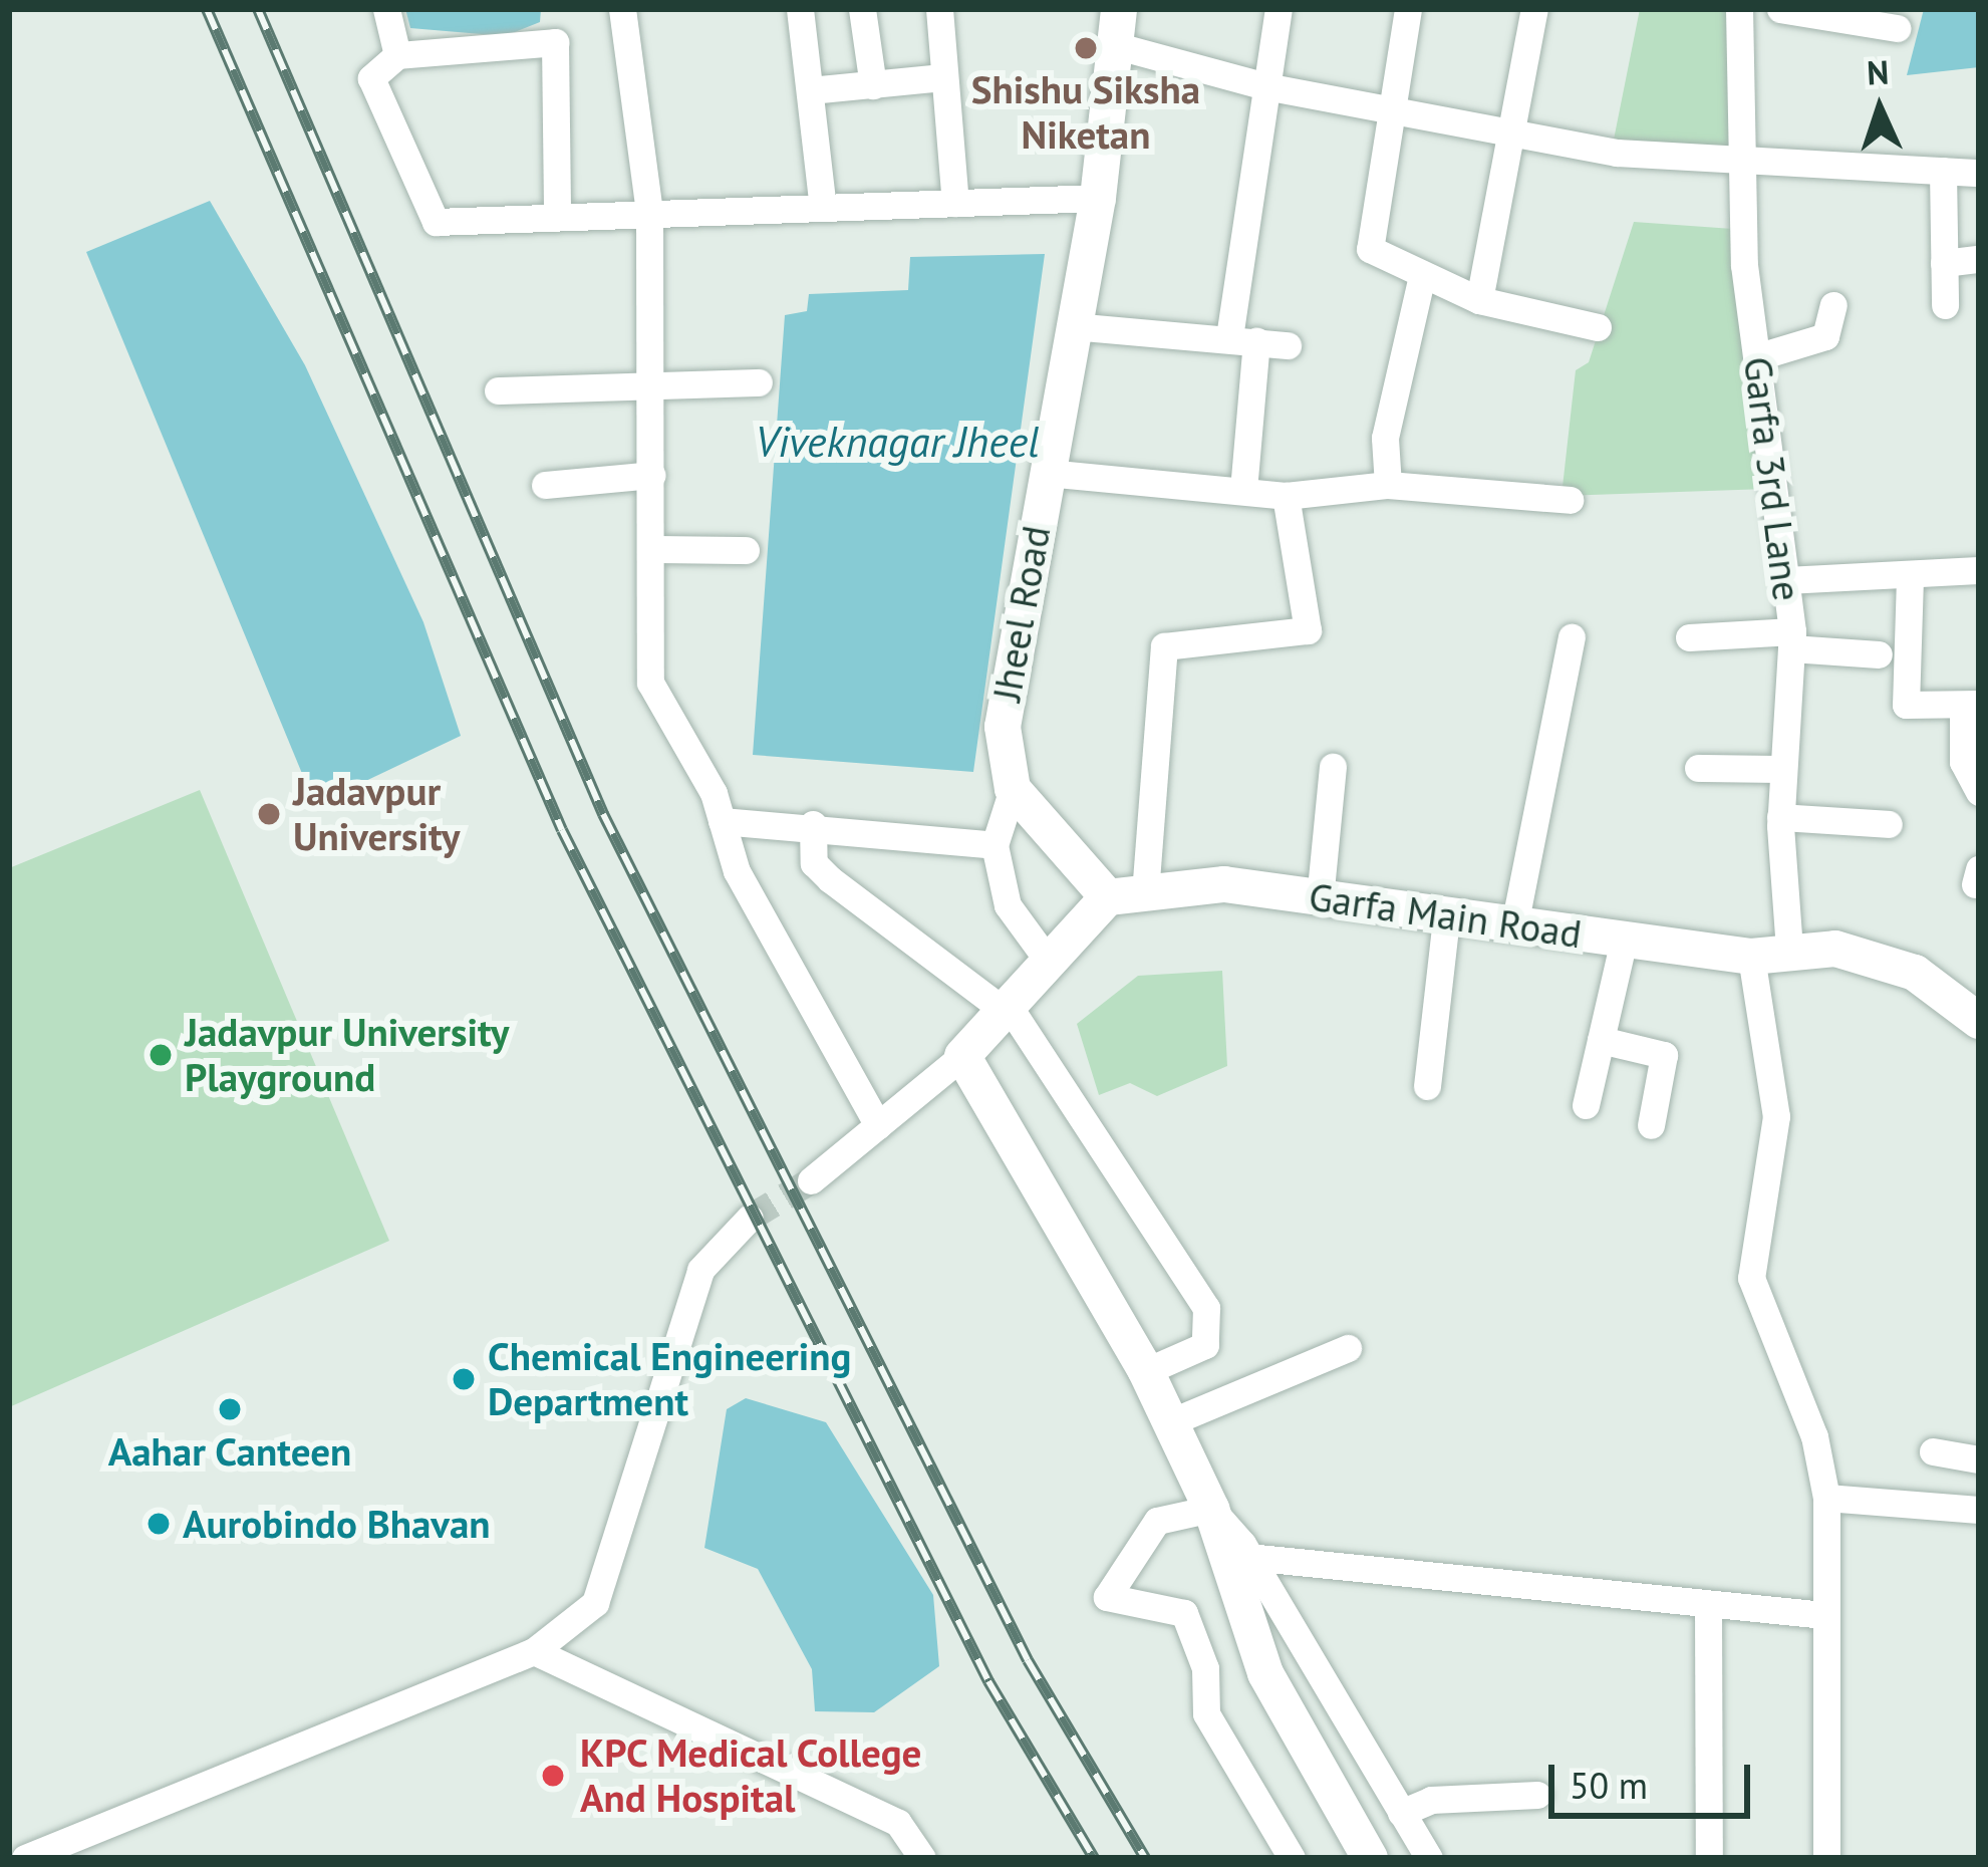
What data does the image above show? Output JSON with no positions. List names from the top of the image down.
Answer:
{
  "streets": {
    "main road": ["Jheel Road", "Garfa Main Road"],
    "street": ["Garfa 3rd Lane"]
  },
  "crossings": [
    ["Garfa 3rd Lane", "Garfa Main Road"]
  ],
  "water": ["Viveknagar Jheel"],
  "places": [
    "Shishu Siksha Niketan",
    "Jadavpur University",
    "Jadavpur University Playground",
    "Chemical Engineering Department",
    "Aahar Canteen",
    "Aurobindo Bhavan",
    "KPC Medical College And Hospital"
  ],
  "scale_bar": "50 m",
  "north": "top"
}
